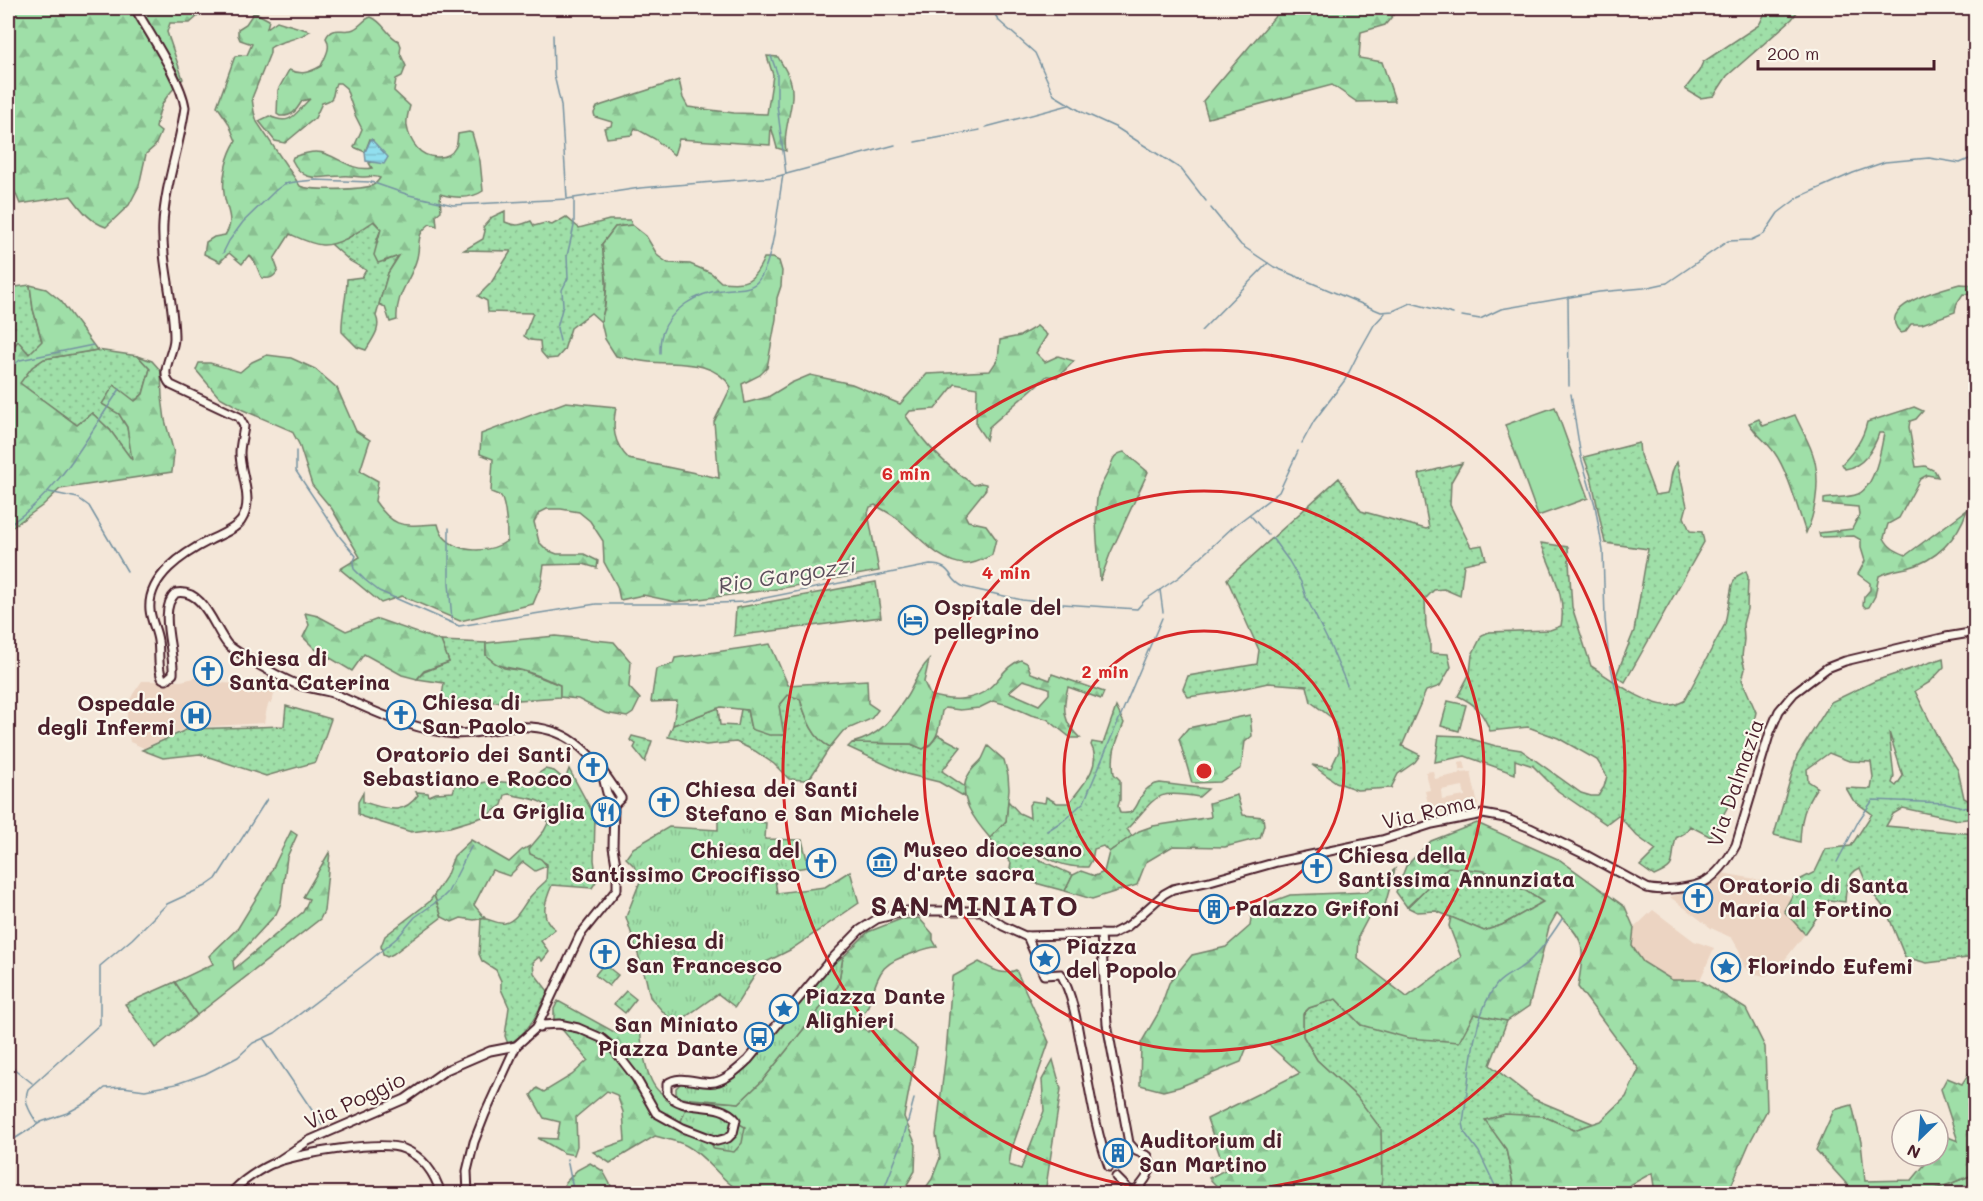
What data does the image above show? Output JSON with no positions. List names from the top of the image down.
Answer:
{
  "streets": {
    "main road": ["Via Dalmazia", "Via Roma", "Via Poggio"]
  },
  "crossings": [
    ["Via Dalmazia", "Via Roma"]
  ],
  "districts": ["SAN MINIATO"],
  "water": ["Rio Gargozzi"],
  "places": {
    "hotel": ["Ospitale del pellegrino"],
    "church": [
      "Chiesa di Santa Caterina",
      "Chiesa di San Paolo",
      "Oratorio dei Santi Sebastiano e Rocco",
      "Chiesa dei Santi Stefano e San Michele",
      "Chiesa del Santissimo Crocifisso",
      "Chiesa della Santissima Annunziata",
      "Oratorio di Santa Maria al Fortino",
      "Chiesa di San Francesco"
    ],
    "hospital": ["Ospedale degli Infermi"],
    "restaurant": ["La Griglia"],
    "museum": ["Museo diocesano d'arte sacra"],
    "building": ["Palazzo Grifoni", "Auditorium di San Martino"],
    "place": ["Piazza del Popolo", "Florindo Eufemi", "Piazza Dante Alighieri"],
    "bus stop": ["San Miniato Piazza Dante"]
  },
  "scale_bar": "200 m",
  "north": "bottom left",
  "rings": ["6 min", "4 min", "2 min"]
}
